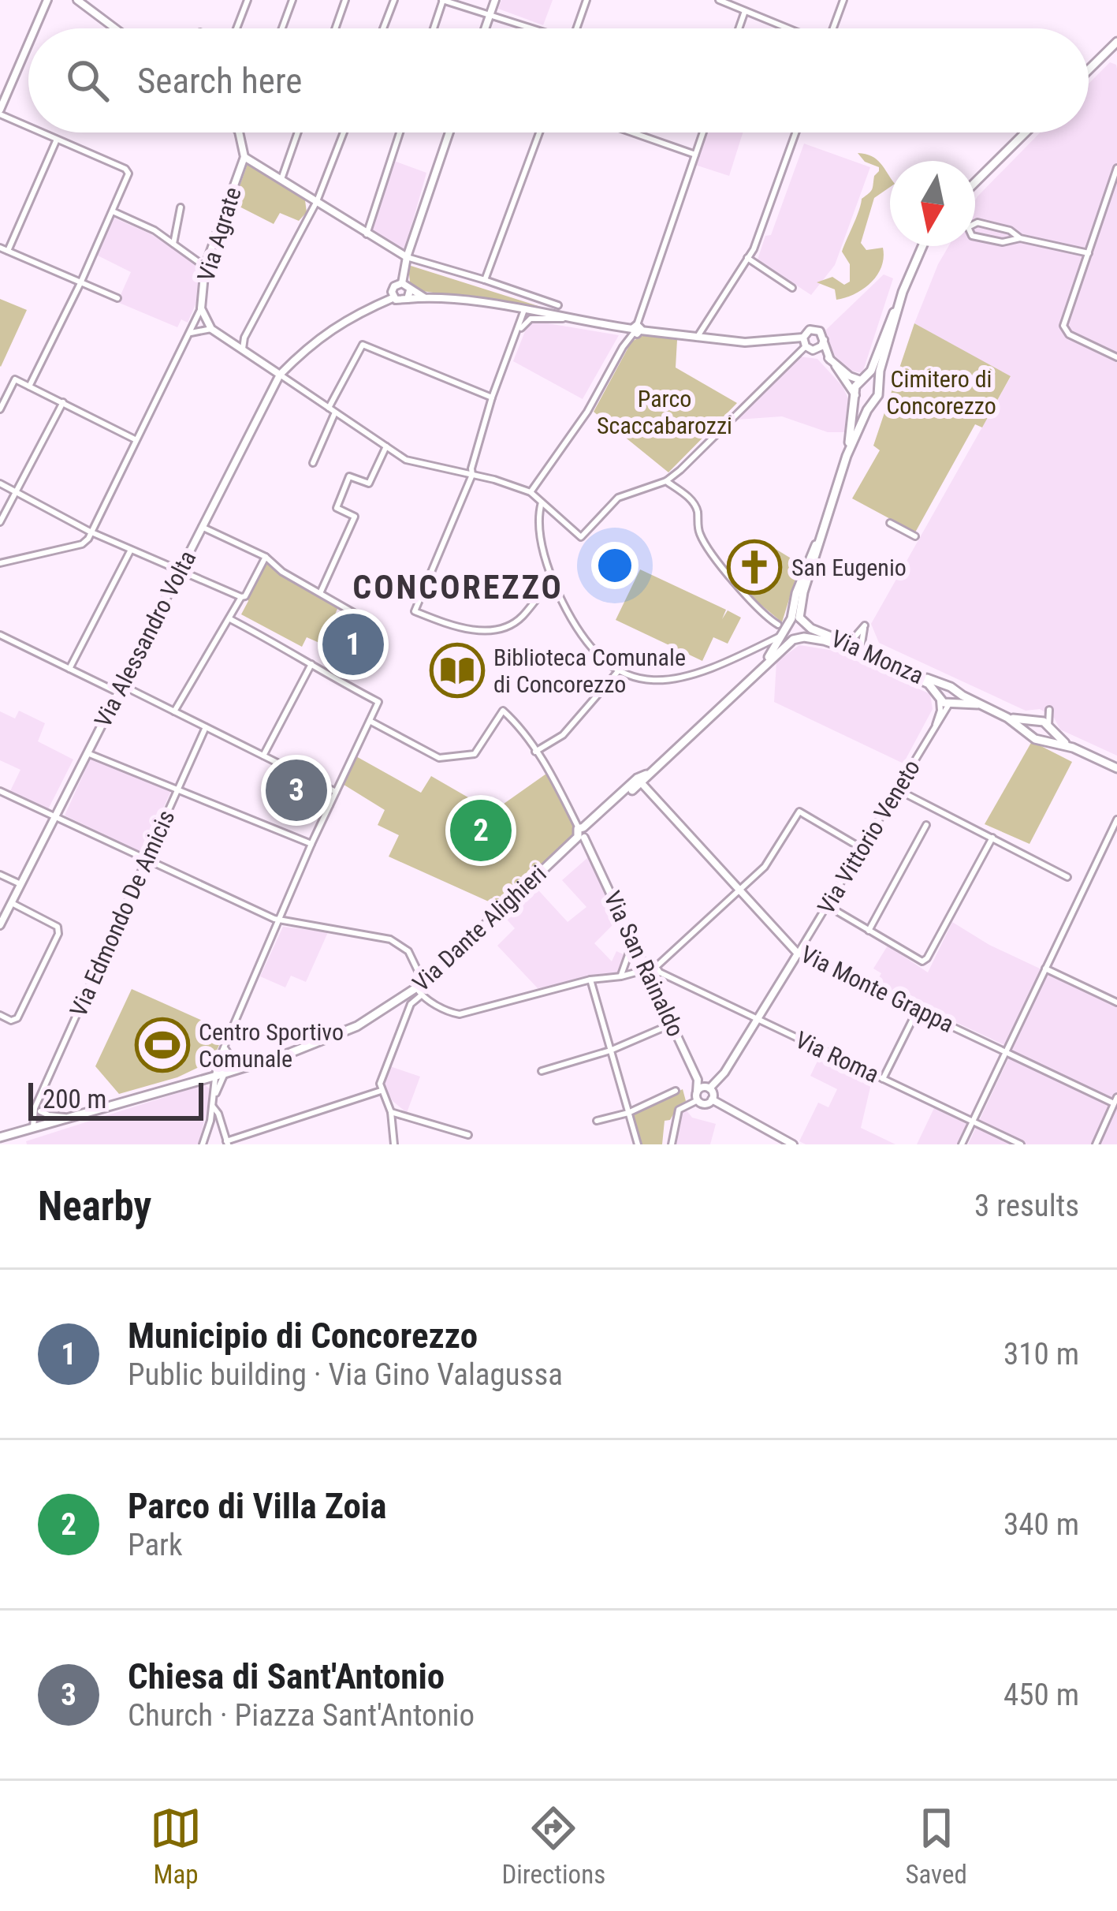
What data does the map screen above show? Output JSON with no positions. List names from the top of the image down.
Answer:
{
  "streets": {
    "main road": ["Via Monza", "Via Dante Alighieri"],
    "street": [
      "Via Agrate",
      "Via Alessandro Volta",
      "Via Vittorio Veneto",
      "Via Edmondo De Amicis",
      "Via San Rainaldo",
      "Via Monte Grappa",
      "Via Roma"
    ]
  },
  "crossings": [
    ["Via Agrate", "Via Alessandro Volta"],
    ["Via Monza", "Via Vittorio Veneto"],
    ["Via Vittorio Veneto", "Via Monte Grappa"],
    ["Via Vittorio Veneto", "Via Roma"],
    ["Via Edmondo De Amicis", "Via Dante Alighieri"],
    ["Via Dante Alighieri", "Via San Rainaldo"],
    ["Via Dante Alighieri", "Via Monte Grappa"]
  ],
  "districts": ["CONCOREZZO"],
  "parks": ["Cimitero di Concorezzo", "Parco Scaccabarozzi"],
  "places": {
    "church": ["San Eugenio"],
    "library": ["Biblioteca Comunale di Concorezzo"],
    "sports": ["Centro Sportivo Comunale"]
  },
  "scale_bar": "200 m",
  "north": "bottom",
  "page": {
    "search": "Search here",
    "pins": ["1", "3", "2"],
    "scale": "200 m",
    "heading": ["Nearby", "3 results"],
    "list": [
      {
        "mark": "1",
        "name": "Municipio di Concorezzo",
        "note": "Public building · Via Gino Valagussa",
        "value": "310 m"
      },
      {
        "mark": "2",
        "name": "Parco di Villa Zoia",
        "note": "Park",
        "value": "340 m"
      },
      {
        "mark": "3",
        "name": "Chiesa di Sant'Antonio",
        "note": "Church · Piazza Sant'Antonio",
        "value": "450 m"
      }
    ],
    "nav": ["Map", "Directions", "Saved"]
  }
}
